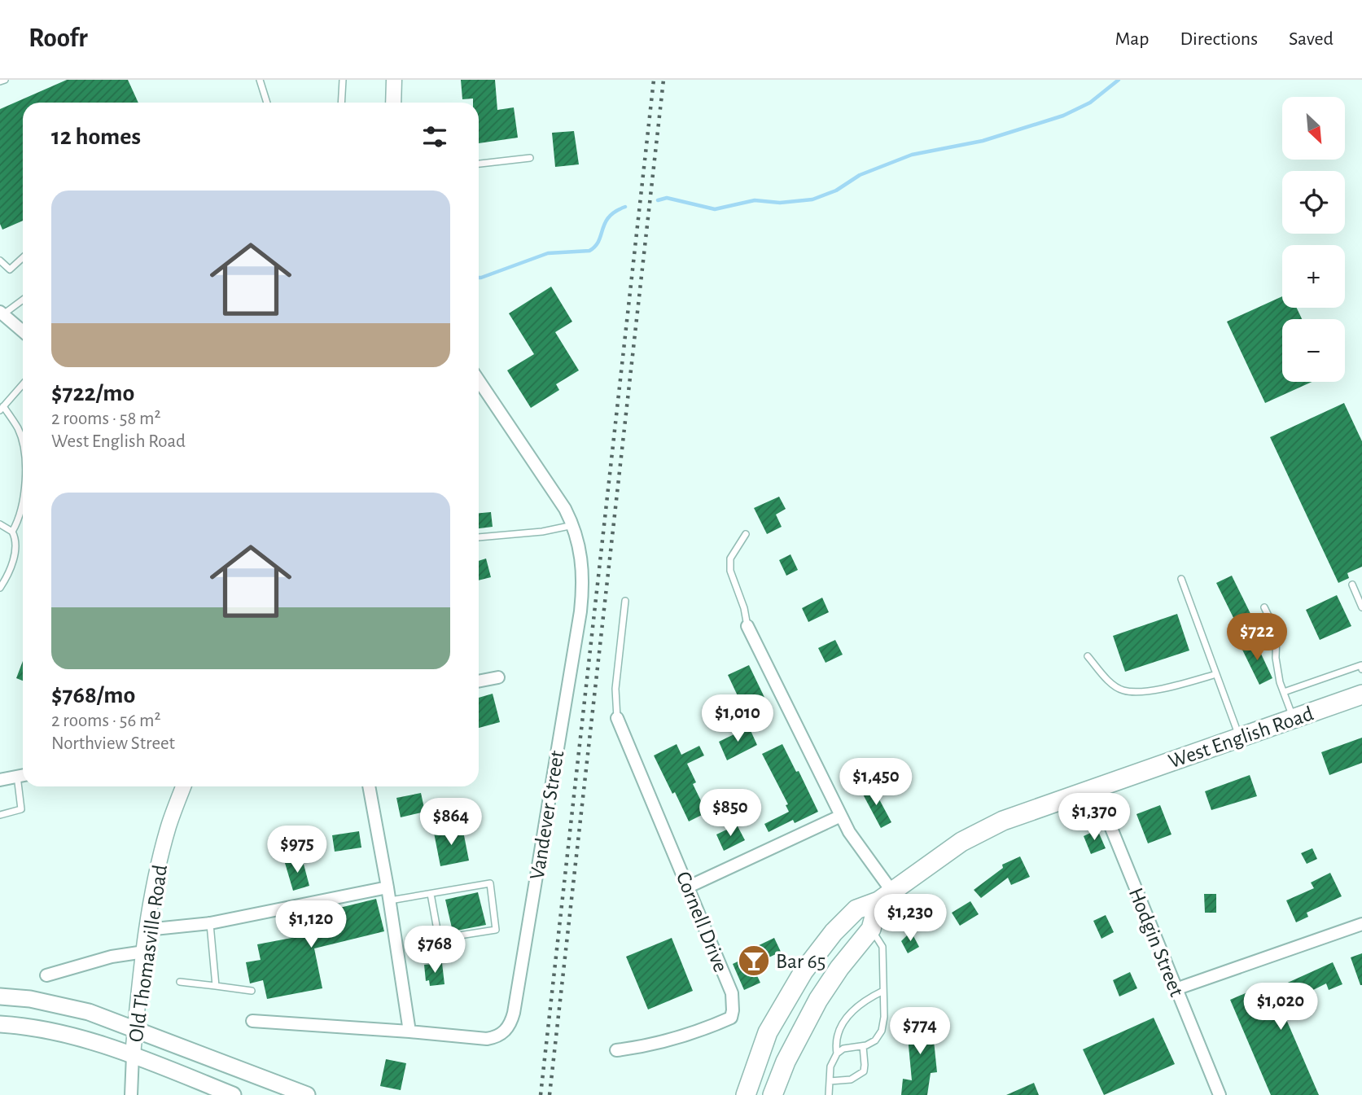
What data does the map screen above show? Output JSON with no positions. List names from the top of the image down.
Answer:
{
  "streets": {
    "main road": ["West English Road"],
    "street": [
      "Vandever Street",
      "Cornell Drive",
      "Hodgin Street",
      "Old Thomasville Road"
    ]
  },
  "crossings": [
    ["West English Road", "Hodgin Street"]
  ],
  "places": {
    "bar": ["Bar 65"]
  },
  "north": "bottom right",
  "page": {
    "header": "Roofr",
    "nav": ["Map", "Directions", "Saved"],
    "map_buttons": ["+", "−"],
    "heading": "12 homes",
    "list": [
      {
        "name": "$722/mo",
        "note": "2 rooms · 58 m² · West English Road"
      },
      {
        "name": "$768/mo",
        "note": "2 rooms · 56 m² · Northview Street"
      }
    ],
    "price": [
      "$722",
      "$1,010",
      "$1,450",
      "$850",
      "$1,370",
      "$864",
      "$975",
      "$1,230",
      "$1,120",
      "$768",
      "$1,020",
      "$774"
    ]
  }
}
